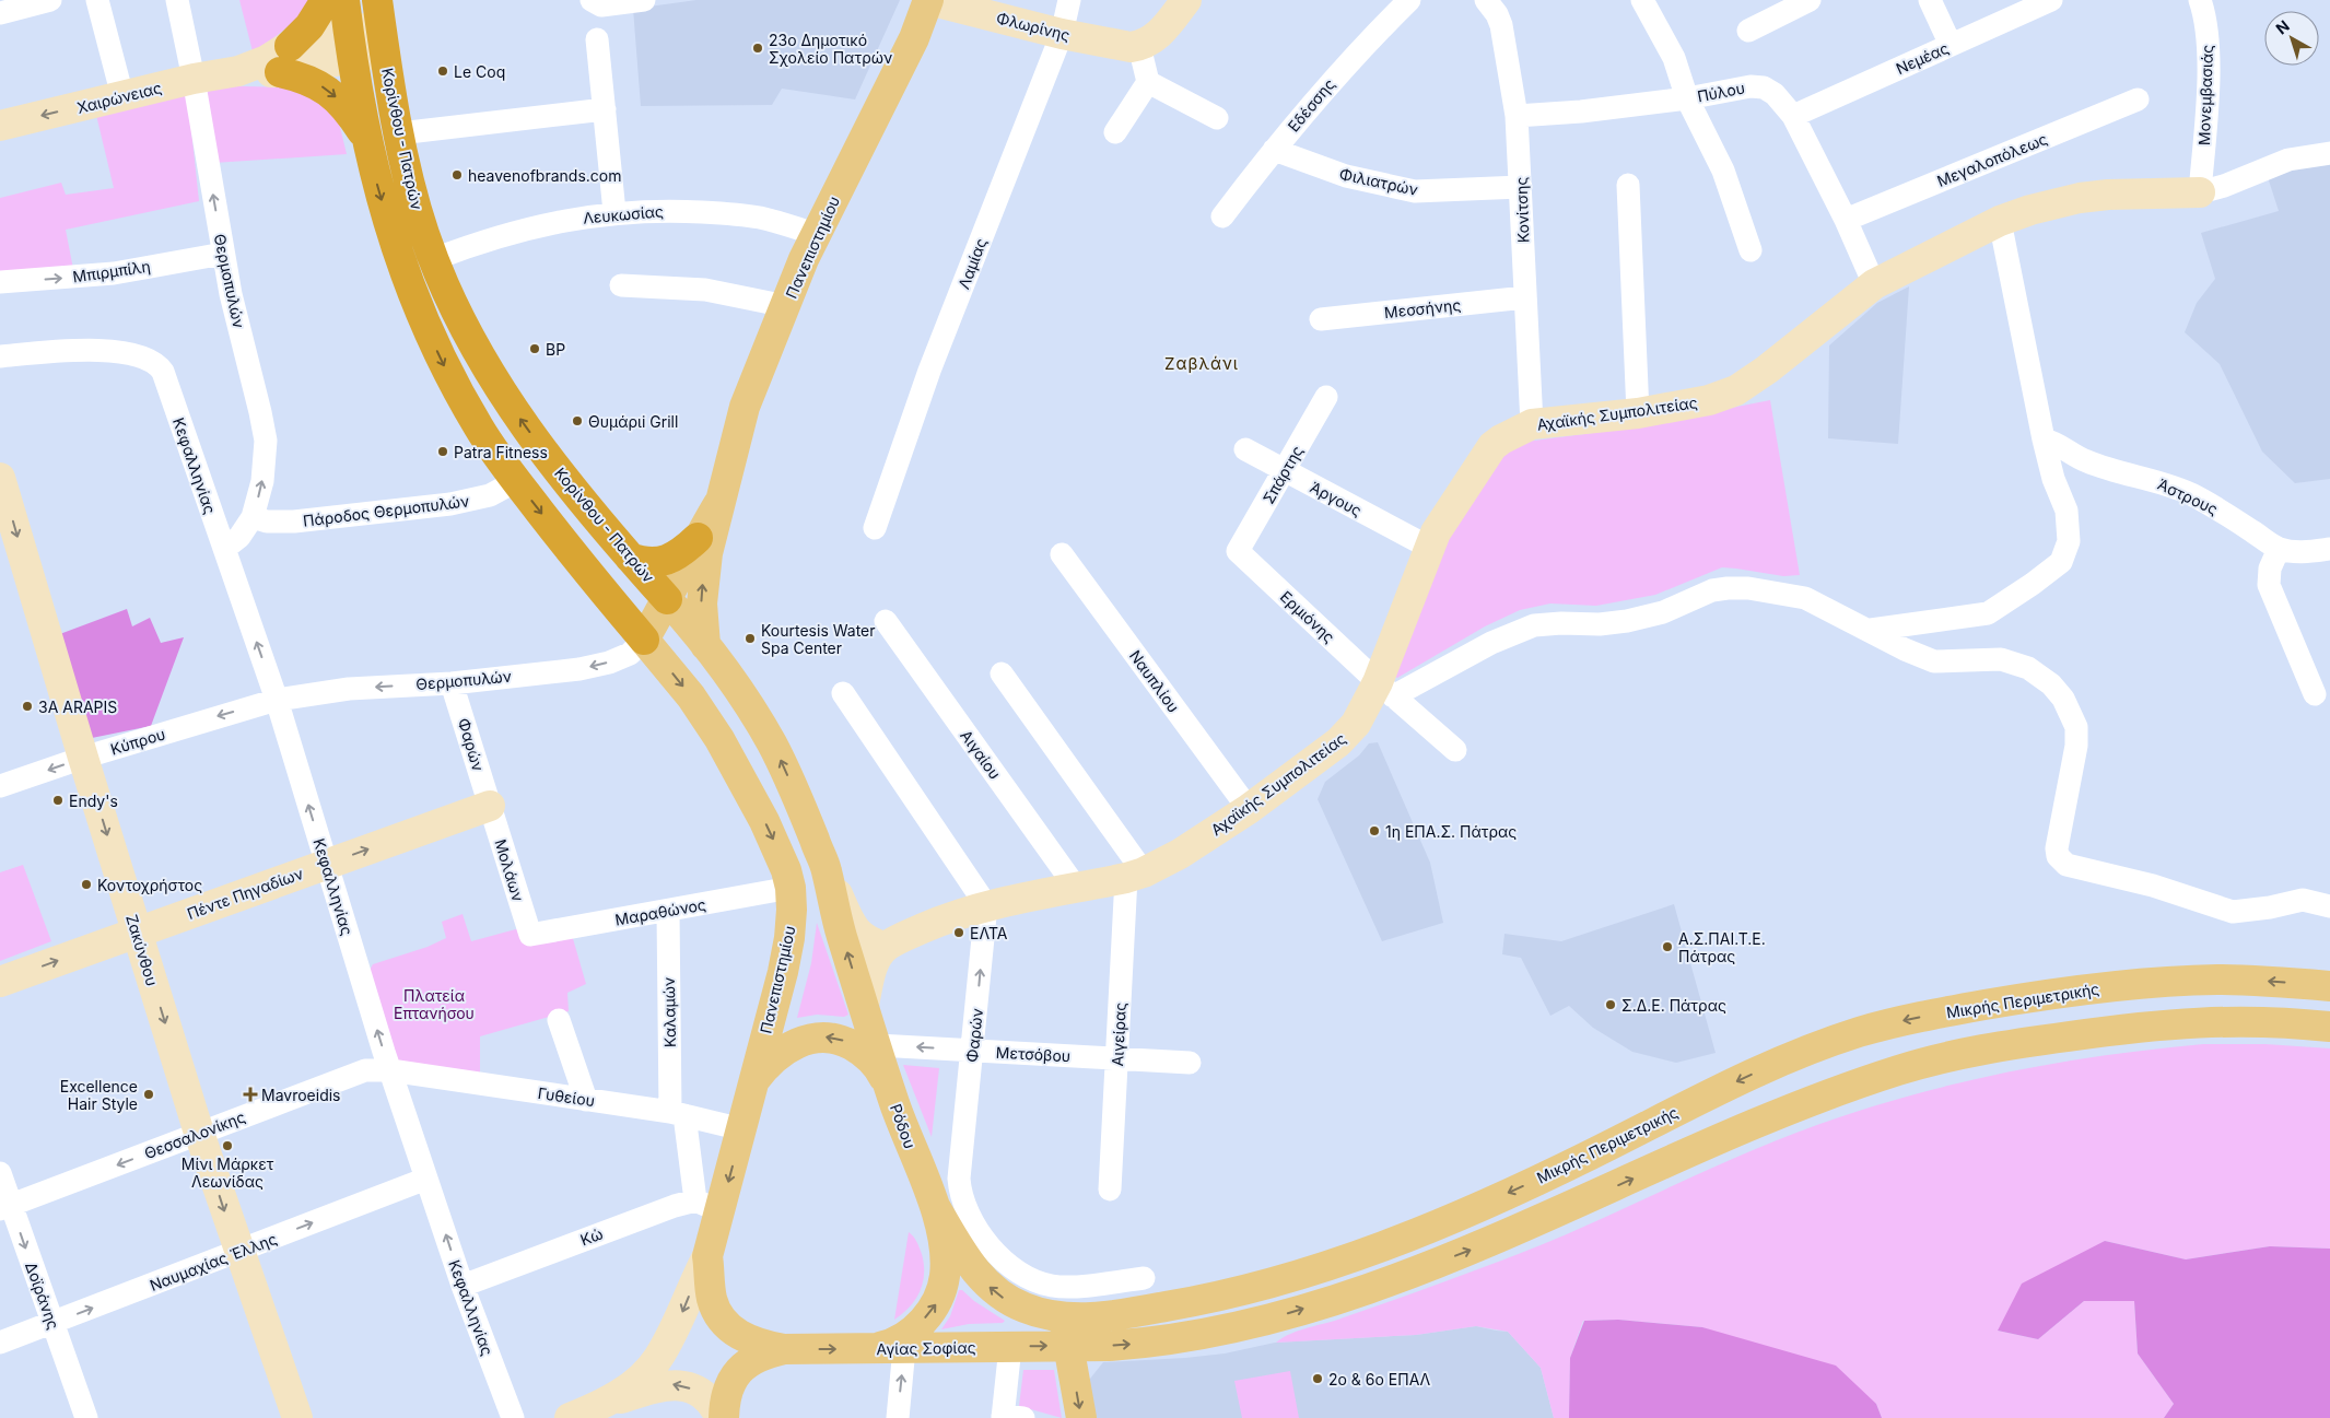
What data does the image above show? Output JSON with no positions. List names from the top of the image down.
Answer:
{
  "streets": {
    "highway": ["Κορίνθου - Πατρών"],
    "main road": [
      "Πανεπιστημίου",
      "Μικρής Περιμετρικής",
      "Ρόδου",
      "Αγίας Σοφίας"
    ],
    "street": [
      "Φλωρίνης",
      "Νεμέας",
      "Πύλου",
      "Μονεμβασιάς",
      "Χαιρώνειας",
      "Εδέσσης",
      "Μεγαλοπόλεως",
      "Φιλιατρών",
      "Κονίτσης",
      "Λευκωσίας",
      "Λαμίας",
      "Μπιρμπίλη",
      "Θερμοπυλών",
      "Μεσσήνης",
      "Αχαϊκής Συμπολιτείας",
      "Κεφαλληνίας",
      "Σπάρτης",
      "Άστρους",
      "Άργους",
      "Πάροδος Θερμοπυλών",
      "Ερμιόνης",
      "Ναυπλίου",
      "Κύπρου",
      "Φαρών",
      "Αιγαίου",
      "Μολάων",
      "Πέντε Πηγαδίων",
      "Μαραθώνος",
      "Ζακύνθου",
      "Καλαμών",
      "Αιγείρας",
      "Μετσόβου",
      "Γυθείου",
      "Θεσσαλονίκης",
      "Κώ",
      "Ναυμαχίας Έλλης",
      "Δοϊράνης"
    ]
  },
  "crossings": [
    ["Φλωρίνης", "Πανεπιστημίου"],
    ["Φλωρίνης", "Λαμίας"],
    ["Νεμέας", "Πύλου"],
    ["Πύλου", "Μεγαλοπόλεως"],
    ["Πύλου", "Κονίτσης"],
    ["Πύλου", "Αχαϊκής Συμπολιτείας"],
    ["Μονεμβασιάς", "Αχαϊκής Συμπολιτείας"],
    ["Χαιρώνειας", "Θερμοπυλών"],
    ["Εδέσσης", "Φιλιατρών"],
    ["Κορίνθου - Πατρών", "Λευκωσίας"],
    ["Κορίνθου - Πατρών", "Πανεπιστημίου"],
    ["Φιλιατρών", "Κονίτσης"],
    ["Κονίτσης", "Μεσσήνης"],
    ["Κονίτσης", "Αχαϊκής Συμπολιτείας"],
    ["Λευκωσίας", "Πανεπιστημίου"],
    ["Πανεπιστημίου", "Θερμοπυλών"],
    ["Πανεπιστημίου", "Μαραθώνος"],
    ["Πανεπιστημίου", "Καλαμών"],
    ["Πανεπιστημίου", "Γυθείου"],
    ["Πανεπιστημίου", "Ρόδου"],
    ["Πανεπιστημίου", "Κώ"],
    ["Πανεπιστημίου", "Αγίας Σοφίας"],
    ["Μπιρμπίλη", "Θερμοπυλών"],
    ["Θερμοπυλών", "Κεφαλληνίας"],
    ["Θερμοπυλών", "Πάροδος Θερμοπυλών"],
    ["Θερμοπυλών", "Κύπρου"],
    ["Θερμοπυλών", "Φαρών"],
    ["Αχαϊκής Συμπολιτείας", "Άργους"],
    ["Αχαϊκής Συμπολιτείας", "Ερμιόνης"],
    ["Αχαϊκής Συμπολιτείας", "Ναυπλίου"],
    ["Αχαϊκής Συμπολιτείας", "Φαρών"],
    ["Αχαϊκής Συμπολιτείας", "Αιγαίου"],
    ["Αχαϊκής Συμπολιτείας", "Αιγείρας"],
    ["Κεφαλληνίας", "Κύπρου"],
    ["Κεφαλληνίας", "Πέντε Πηγαδίων"],
    ["Κεφαλληνίας", "Γυθείου"],
    ["Κεφαλληνίας", "Θεσσαλονίκης"],
    ["Κεφαλληνίας", "Κώ"],
    ["Κεφαλληνίας", "Ναυμαχίας Έλλης"],
    ["Σπάρτης", "Άργους"],
    ["Σπάρτης", "Ερμιόνης"],
    ["Κύπρου", "Ζακύνθου"],
    ["Φαρών", "Μολάων"],
    ["Φαρών", "Πέντε Πηγαδίων"],
    ["Φαρών", "Μετσόβου"],
    ["Μολάων", "Πέντε Πηγαδίων"],
    ["Μολάων", "Μαραθώνος"],
    ["Πέντε Πηγαδίων", "Ζακύνθου"],
    ["Μαραθώνος", "Καλαμών"],
    ["Ζακύνθου", "Θεσσαλονίκης"],
    ["Ζακύνθου", "Ναυμαχίας Έλλης"],
    ["Μικρής Περιμετρικής", "Ρόδου"],
    ["Καλαμών", "Γυθείου"],
    ["Καλαμών", "Κώ"],
    ["Αιγείρας", "Μετσόβου"],
    ["Μετσόβου", "Ρόδου"],
    ["Γυθείου", "Θεσσαλονίκης"],
    ["Ρόδου", "Αγίας Σοφίας"],
    ["Θεσσαλονίκης", "Δοϊράνης"],
    ["Ναυμαχίας Έλλης", "Δοϊράνης"]
  ],
  "one_way": [
    "Μπιρμπίλη",
    "Κεφαλληνίας",
    "Κύπρου",
    "Πέντε Πηγαδίων",
    "Ζακύνθου",
    "Θεσσαλονίκης",
    "Ναυμαχίας Έλλης",
    "Δοϊράνης",
    "Αγίας Σοφίας"
  ],
  "districts": ["Ζαβλάνι"],
  "parks": ["Πλατεία Επτανήσου"],
  "places": {
    "other": [
      "23ο Δημοτικό Σχολείο Πατρών",
      "Le Coq",
      "heavenofbrands.com",
      "BP",
      "Θυμάριi Grill",
      "Patra Fitness",
      "Kourtesis Water Spa Center",
      "3A ARAPIS",
      "Endy's",
      "1η ΕΠΑ.Σ. Πάτρας",
      "Κοντοχρήστος",
      "ΕΛΤΑ",
      "Α.Σ.ΠΑΙ.Τ.Ε. Πάτρας",
      "Σ.Δ.Ε. Πάτρας",
      "Excellence Hair Style",
      "Μίνι Μάρκετ Λεωνίδας",
      "2ο & 6ο ΕΠΑΛ"
    ],
    "health": ["Mavroeidis"]
  },
  "north": "top left"
}
